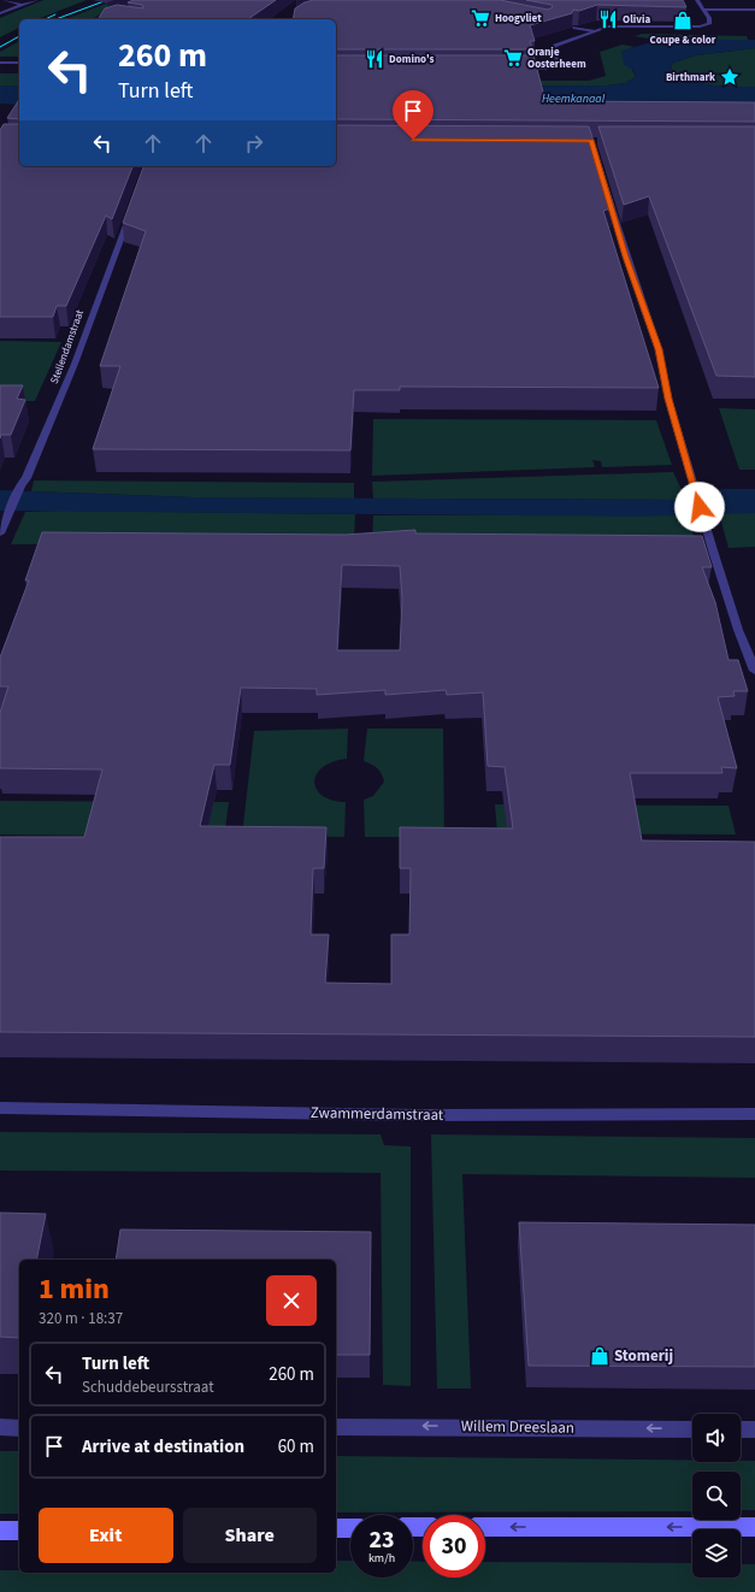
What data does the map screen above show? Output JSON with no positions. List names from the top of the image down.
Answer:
{
  "streets": {
    "street": ["Stellendamstraat", "Zwammerdamstraat", "Willem Dreeslaan"]
  },
  "one_way": ["Willem Dreeslaan"],
  "water": ["Heemkanaal"],
  "places": {
    "supermarket": ["Hoogvliet", "Oranje Oosterheem"],
    "restaurant": ["Olivia", "Domino's"],
    "shop": ["Coupe & color", "Stomerij"],
    "place": ["Birthmark"]
  },
  "page": {
    "turn": ["260 m", "Turn left"],
    "heading": ["1 min", "320 m · 18:37"],
    "list": [
      {
        "name": "Turn left",
        "note": "Schuddebeursstraat",
        "value": "260 m"
      },
      {
        "name": "Arrive at destination",
        "value": "60 m"
      }
    ],
    "buttons": ["Exit", "Share"],
    "speed": "23 km/h",
    "limit": "30"
  }
}
